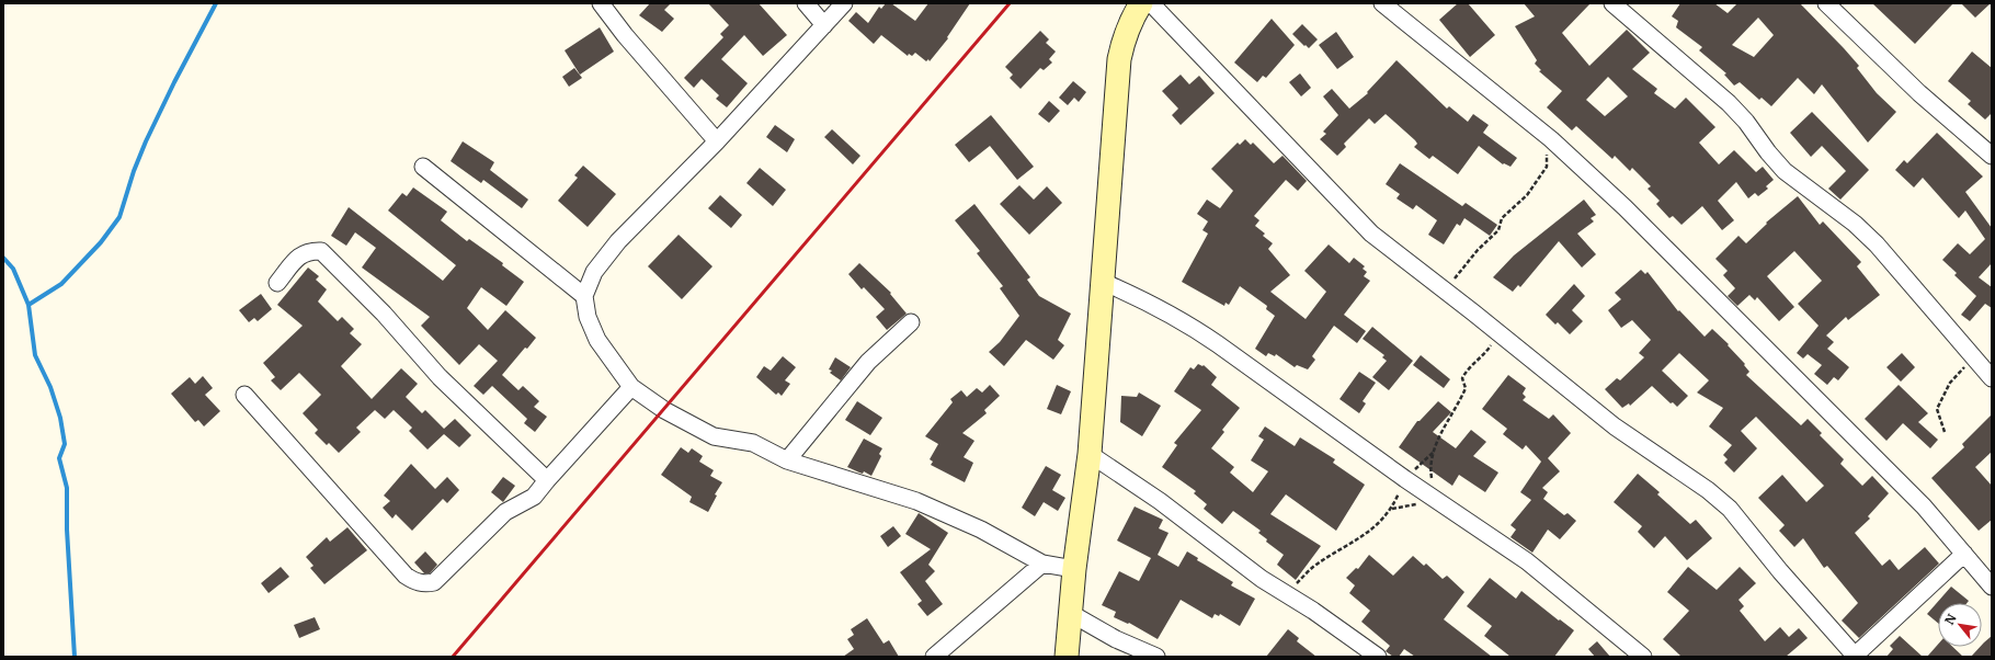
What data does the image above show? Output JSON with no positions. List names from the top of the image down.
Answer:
{
  "north": "top left"
}
